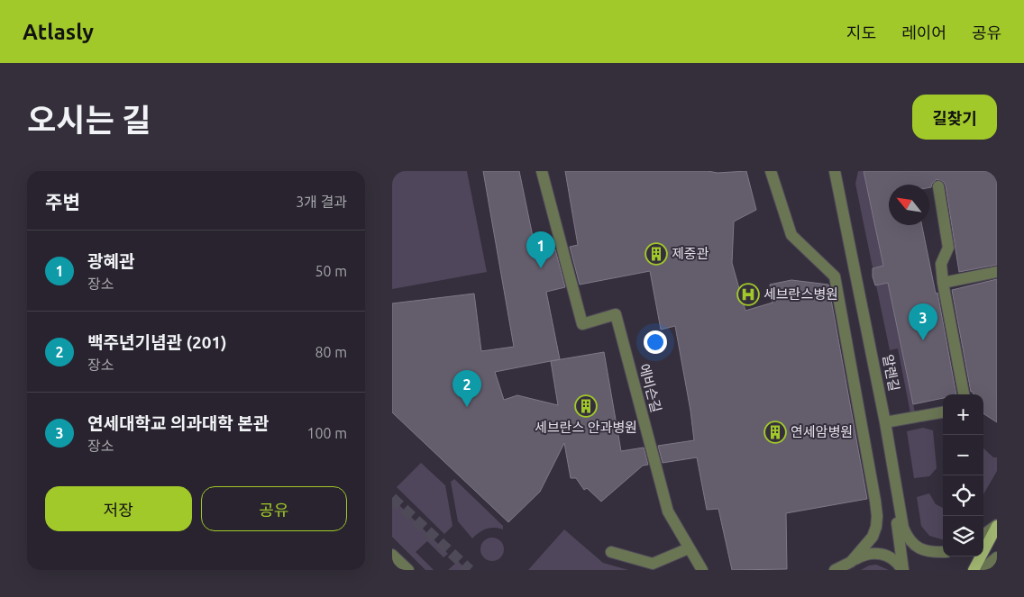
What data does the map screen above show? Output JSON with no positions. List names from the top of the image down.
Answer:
{
  "streets": {
    "street": ["알렌길", "에비슨길"]
  },
  "places": {
    "building": ["제중관", "세브란스 안과병원", "연세암병원"],
    "hospital": ["세브란스병원"]
  },
  "north": "top left",
  "page": {
    "header": "Atlasly",
    "nav": ["지도", "레이어", "공유"],
    "title": "오시는 길",
    "buttons": [
      "길찾기",
      ["저장", "공유"]
    ],
    "heading": ["주변", "3개 결과"],
    "list": [
      {
        "mark": "1",
        "name": "광혜관",
        "note": "장소",
        "value": "50 m"
      },
      {
        "mark": "2",
        "name": "백주년기념관 (201)",
        "note": "장소",
        "value": "80 m"
      },
      {
        "mark": "3",
        "name": "연세대학교 의과대학 본관",
        "note": "장소",
        "value": "100 m"
      }
    ],
    "pins": ["1", "3", "2"],
    "map_buttons": ["+", "−"]
  }
}
